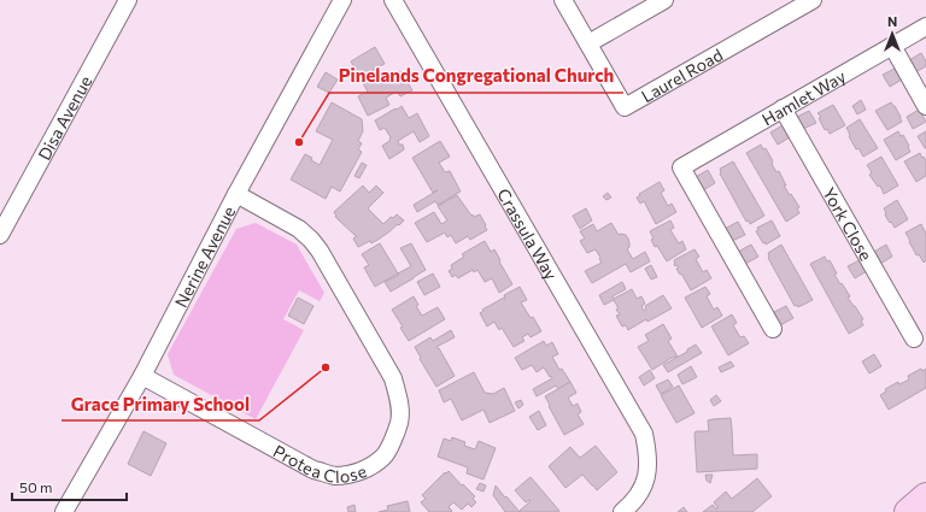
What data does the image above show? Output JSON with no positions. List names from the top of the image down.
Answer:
{
  "streets": {
    "street": [
      "Laurel Road",
      "Hamlet Way",
      "Disa Avenue",
      "York Close",
      "Crassula Way",
      "Nerine Avenue",
      "Protea Close"
    ]
  },
  "crossings": [
    ["Hamlet Way", "York Close"],
    ["Nerine Avenue", "Protea Close"]
  ],
  "places": ["Pinelands Congregational Church", "Grace Primary School"],
  "scale_bar": "50 m",
  "north": "top"
}
